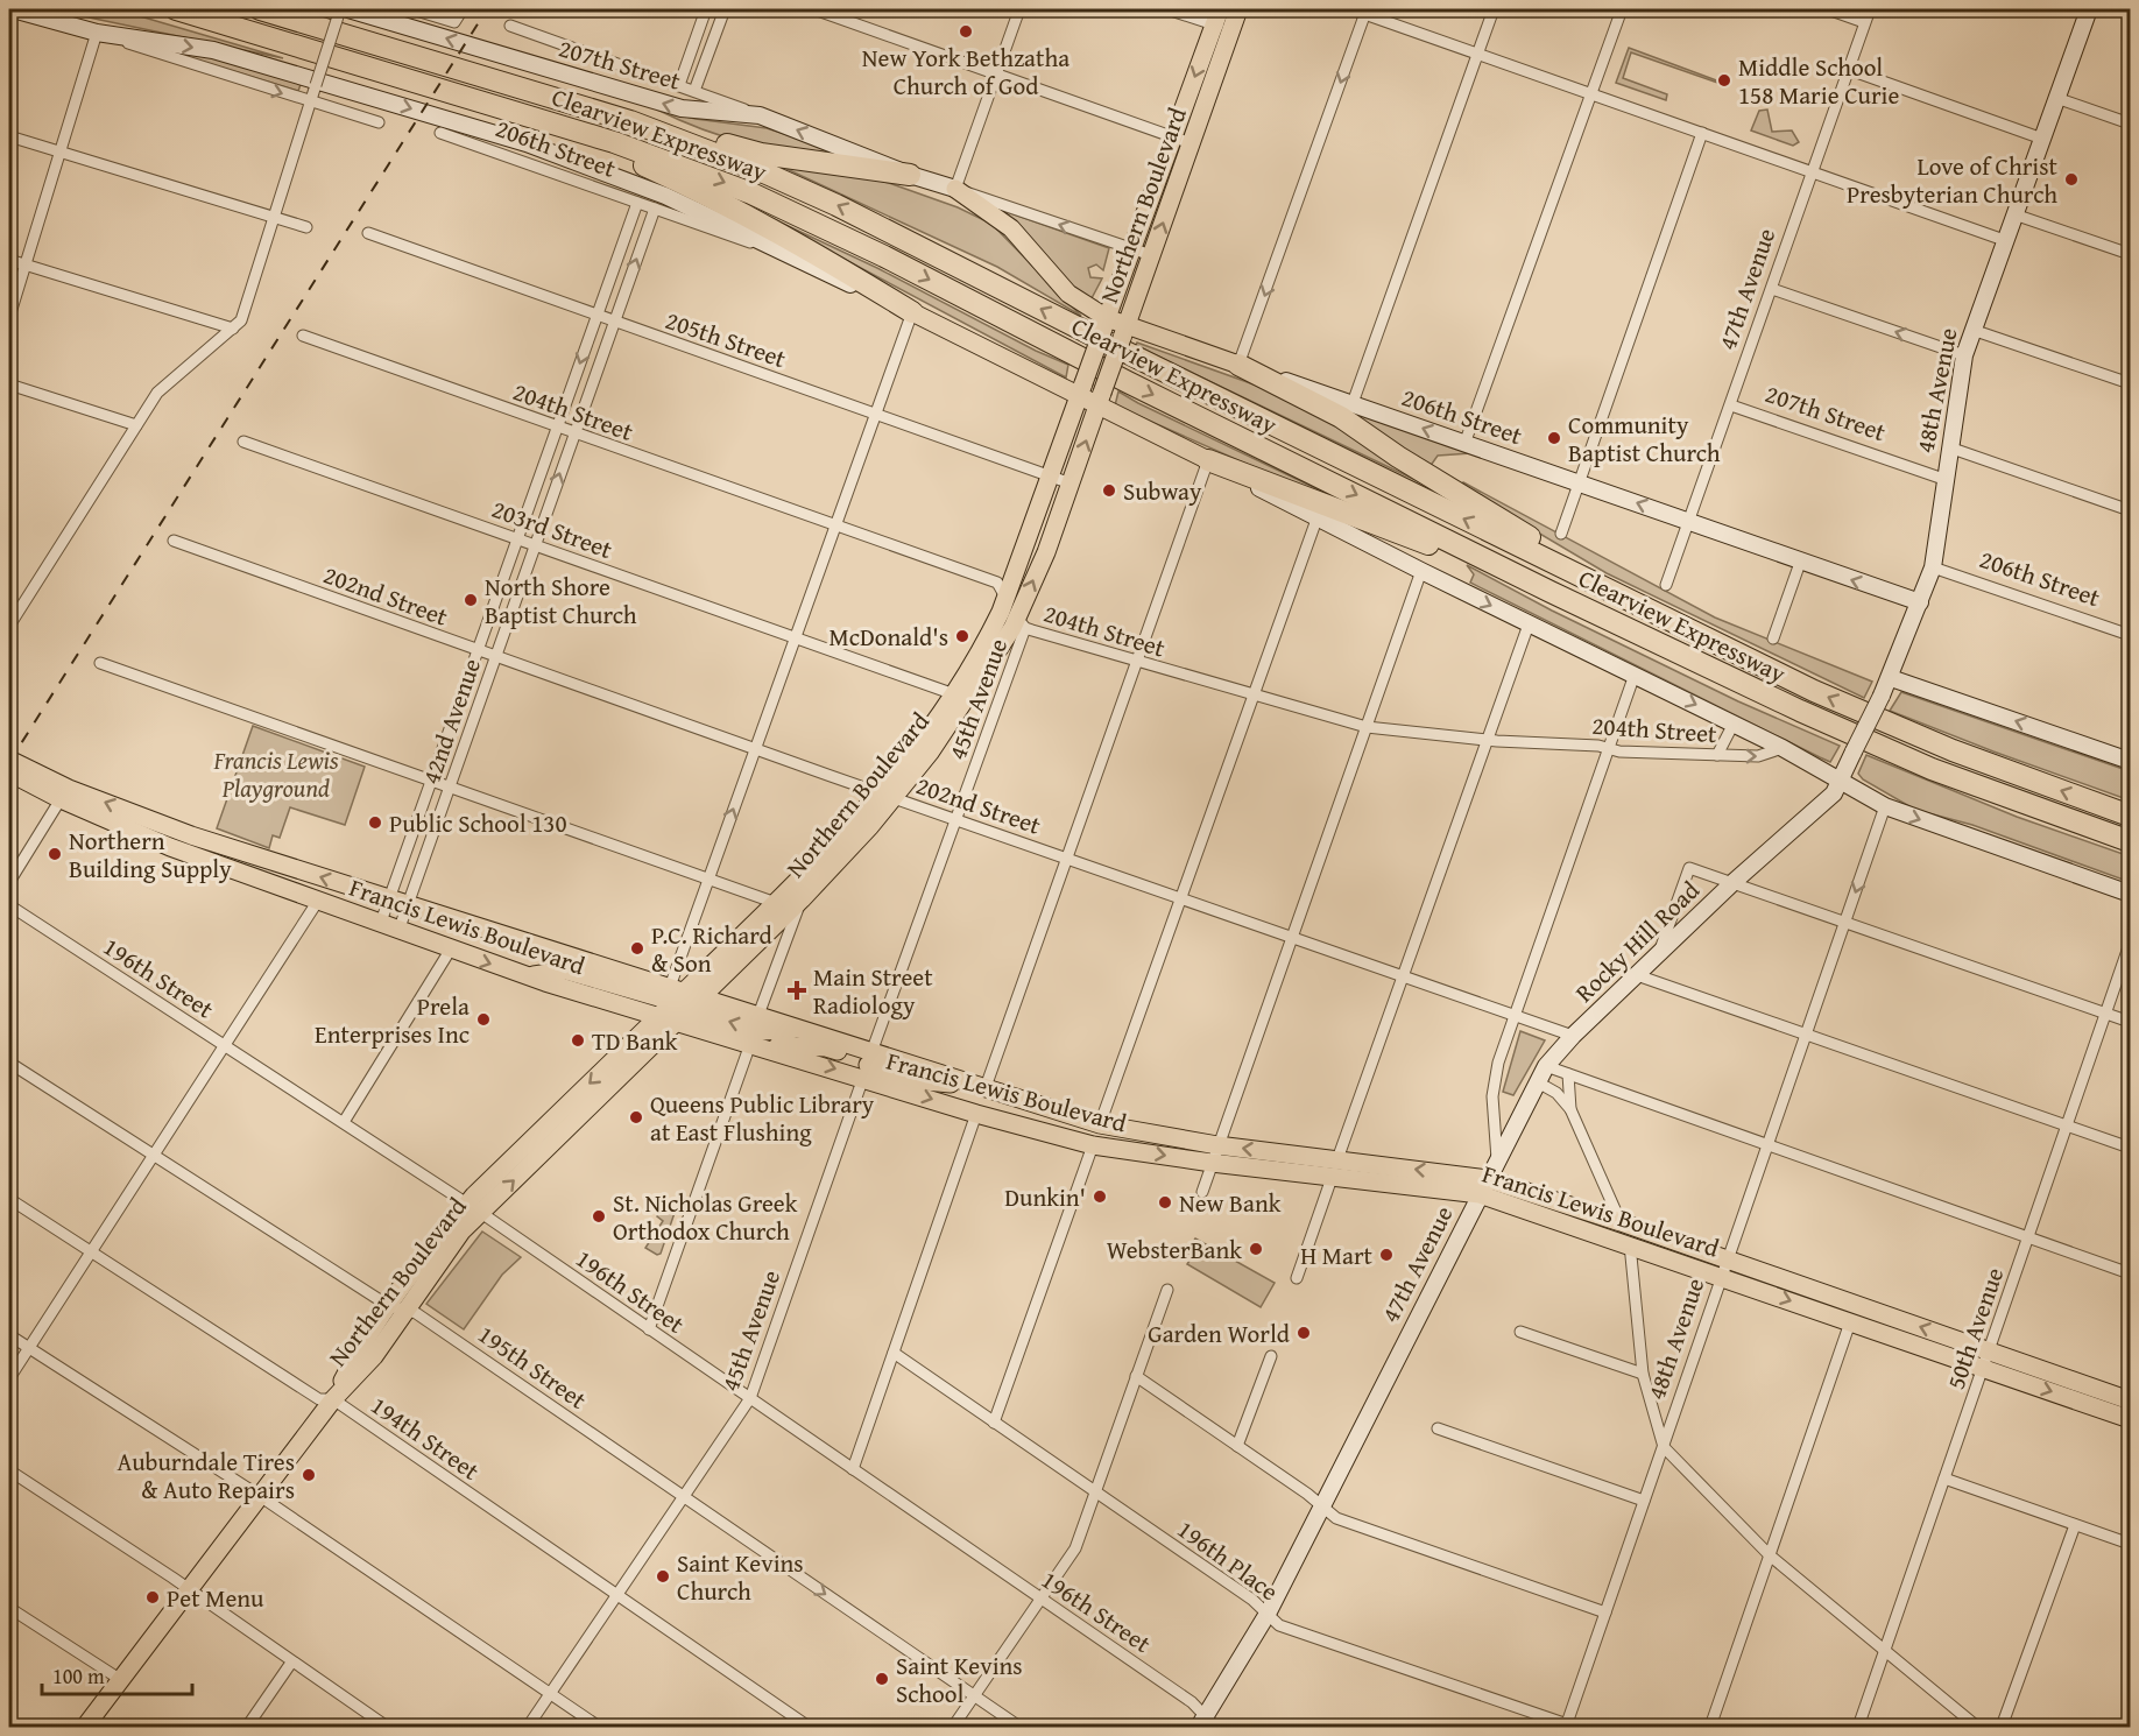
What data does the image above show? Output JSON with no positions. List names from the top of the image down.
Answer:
{
  "streets": {
    "highway": ["Clearview Expressway"],
    "main road": ["206th Street", "Northern Boulevard", "Francis Lewis Boulevard"],
    "street": [
      "207th Street",
      "47th Avenue",
      "205th Street",
      "48th Avenue",
      "204th Street",
      "203rd Street",
      "202nd Street",
      "45th Avenue",
      "42nd Avenue",
      "Rocky Hill Road",
      "196th Street",
      "50th Avenue",
      "195th Street",
      "194th Street",
      "196th Place"
    ]
  },
  "crossings": [
    ["207th Street", "Clearview Expressway"],
    ["207th Street", "47th Avenue"],
    ["207th Street", "48th Avenue"],
    ["206th Street", "Northern Boulevard"],
    ["206th Street", "47th Avenue"],
    ["206th Street", "48th Avenue"],
    ["206th Street", "42nd Avenue"],
    ["Northern Boulevard", "205th Street"],
    ["Northern Boulevard", "204th Street"],
    ["Northern Boulevard", "203rd Street"],
    ["Northern Boulevard", "202nd Street"],
    ["Northern Boulevard", "45th Avenue"],
    ["Northern Boulevard", "Francis Lewis Boulevard"],
    ["Northern Boulevard", "196th Street"],
    ["Northern Boulevard", "195th Street"],
    ["Northern Boulevard", "194th Street"],
    ["47th Avenue", "204th Street"],
    ["47th Avenue", "202nd Street"],
    ["47th Avenue", "Francis Lewis Boulevard"],
    ["47th Avenue", "Rocky Hill Road"],
    ["47th Avenue", "196th Street"],
    ["47th Avenue", "196th Place"],
    ["205th Street", "42nd Avenue"],
    ["48th Avenue", "Francis Lewis Boulevard"],
    ["48th Avenue", "Rocky Hill Road"],
    ["48th Avenue", "196th Place"],
    ["204th Street", "45th Avenue"],
    ["204th Street", "42nd Avenue"],
    ["203rd Street", "42nd Avenue"],
    ["202nd Street", "45th Avenue"],
    ["202nd Street", "42nd Avenue"],
    ["202nd Street", "Rocky Hill Road"],
    ["45th Avenue", "Francis Lewis Boulevard"],
    ["45th Avenue", "196th Street"],
    ["45th Avenue", "195th Street"],
    ["45th Avenue", "194th Street"],
    ["42nd Avenue", "Francis Lewis Boulevard"],
    ["Francis Lewis Boulevard", "50th Avenue"]
  ],
  "parks": ["Francis Lewis Playground"],
  "places": {
    "other": [
      "New York Bethzatha Church of God",
      "Middle School 158 Marie Curie",
      "Love of Christ Presbyterian Church",
      "Community Baptist Church",
      "Subway",
      "North Shore Baptist Church",
      "McDonald's",
      "Public School 130",
      "Northern Building Supply",
      "P.C. Richard & Son",
      "Prela Enterprises Inc",
      "TD Bank",
      "Queens Public Library at East Flushing",
      "Dunkin'",
      "New Bank",
      "St. Nicholas Greek Orthodox Church",
      "WebsterBank",
      "H Mart",
      "Garden World",
      "Auburndale Tires & Auto Repairs",
      "Saint Kevins Church",
      "Pet Menu",
      "Saint Kevins School"
    ],
    "health": ["Main Street Radiology"]
  },
  "scale_bar": "100 m"
}
